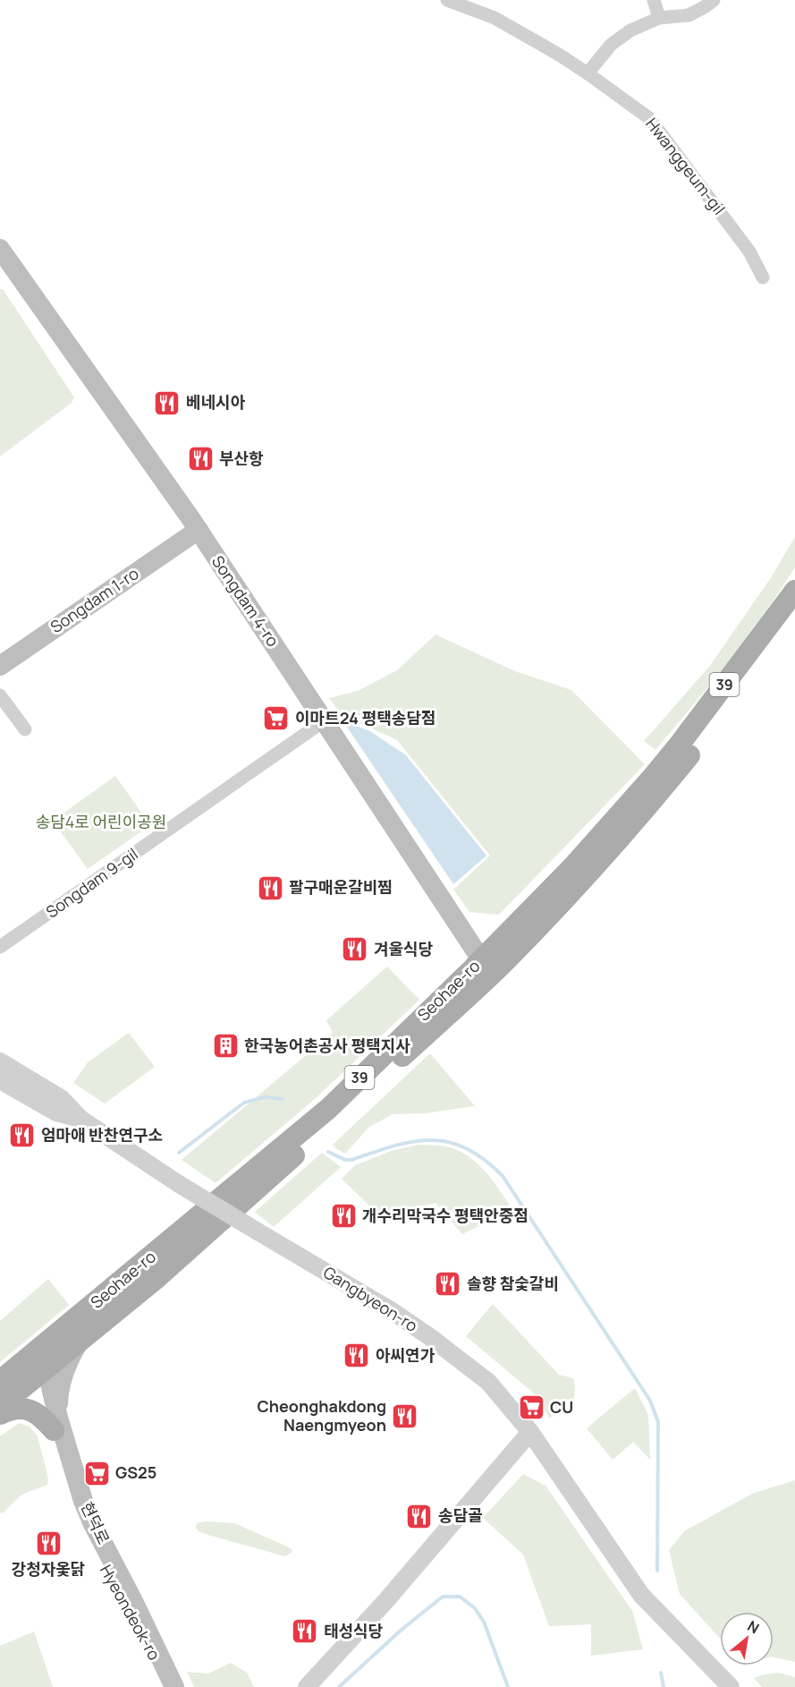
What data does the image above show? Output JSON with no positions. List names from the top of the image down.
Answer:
{
  "streets": {
    "main road": [
      "Songdam 1-ro",
      "Songdam 4-ro",
      "39",
      "Seohae-ro",
      "현덕로",
      "Hyeondeok-ro"
    ],
    "street": ["Hwanggeum-gil", "Songdam 9-gil", "Gangbyeon-ro"]
  },
  "crossings": [
    ["Songdam 1-ro", "Songdam 4-ro"],
    ["Songdam 4-ro", "Songdam 9-gil"],
    ["Songdam 4-ro", "Seohae-ro"],
    ["Seohae-ro", "Hyeondeok-ro"],
    ["현덕로", "Hyeondeok-ro"]
  ],
  "parks": ["송담4로 어린이공원"],
  "places": {
    "restaurant": [
      "베네시아",
      "부산항",
      "팔구매운갈비찜",
      "겨울식당",
      "엄마애 반찬연구소",
      "개수리막국수 평택안중점",
      "솔향 참숯갈비",
      "아씨연가",
      "Cheonghakdong Naengmyeon",
      "송담골",
      "강청자옻닭",
      "태성식당"
    ],
    "supermarket": ["이마트24 평택송담점", "CU", "GS25"],
    "building": ["한국농어촌공사 평택지사"]
  },
  "north": "top right"
}
